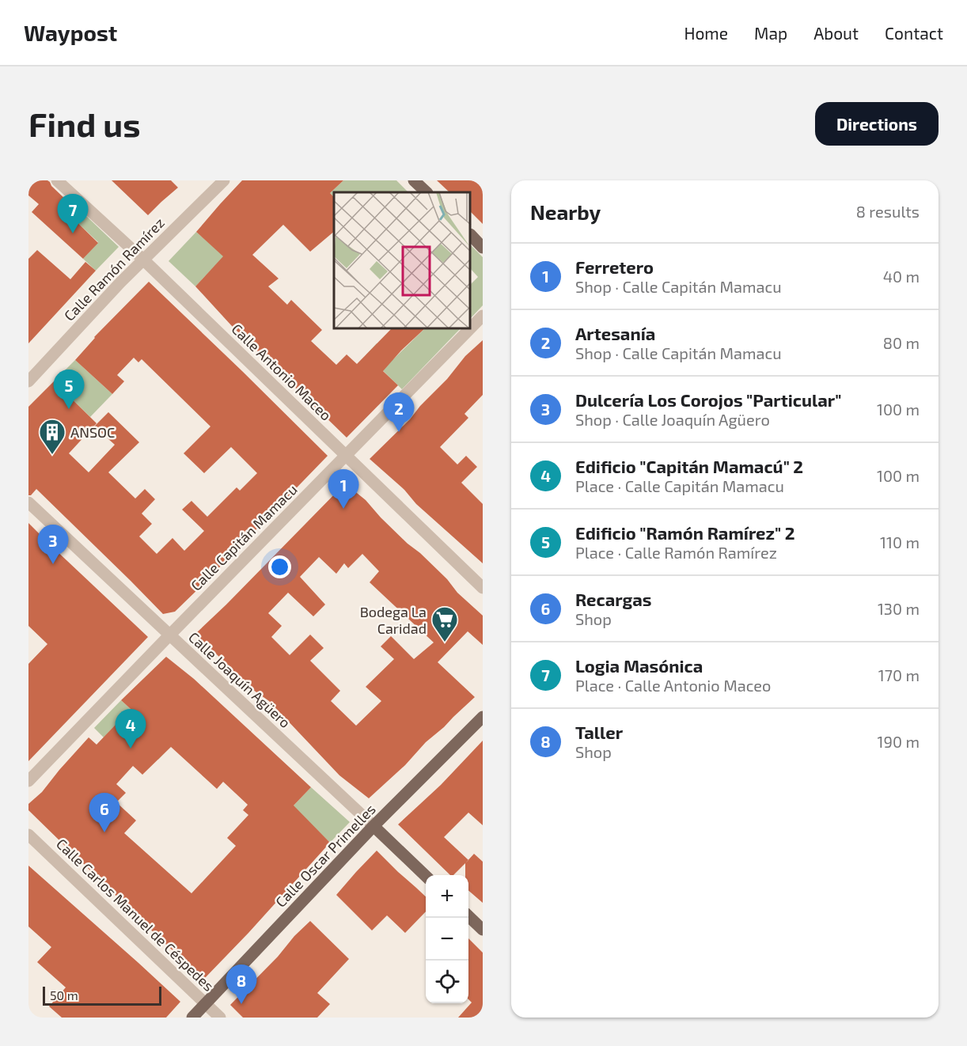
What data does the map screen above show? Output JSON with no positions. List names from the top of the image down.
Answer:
{
  "streets": {
    "main road": ["Calle Joaquín Agüero", "Calle Oscar Primelles"],
    "street": [
      "Calle Ramón Ramírez",
      "Calle Antonio Maceo",
      "Calle Capitán Mamacu",
      "Calle Carlos Manuel de Céspedes"
    ]
  },
  "crossings": [
    ["Calle Ramón Ramírez", "Calle Antonio Maceo"],
    ["Calle Antonio Maceo", "Calle Capitán Mamacu"],
    ["Calle Capitán Mamacu", "Calle Joaquín Agüero"],
    ["Calle Joaquín Agüero", "Calle Oscar Primelles"],
    ["Calle Oscar Primelles", "Calle Carlos Manuel de Céspedes"]
  ],
  "places": {
    "building": ["ANSOC"],
    "supermarket": ["Bodega La Caridad"]
  },
  "scale_bar": "50 m",
  "page": {
    "header": "Waypost",
    "nav": [
      "Home",
      "Map",
      "About",
      "Contact"
    ],
    "buttons": "Directions",
    "title": "Find us",
    "heading": ["Nearby", "8 results"],
    "pins": [
      "7",
      "5",
      "2",
      "1",
      "3",
      "4",
      "6",
      "8"
    ],
    "list": [
      {
        "mark": "1",
        "name": "Ferretero",
        "note": "Shop · Calle Capitán Mamacu",
        "value": "40 m"
      },
      {
        "mark": "2",
        "name": "Artesanía",
        "note": "Shop · Calle Capitán Mamacu",
        "value": "80 m"
      },
      {
        "mark": "3",
        "name": "Dulcería Los Corojos \"Particular\"",
        "note": "Shop · Calle Joaquín Agüero",
        "value": "100 m"
      },
      {
        "mark": "4",
        "name": "Edificio \"Capitán Mamacú\" 2",
        "note": "Place · Calle Capitán Mamacu",
        "value": "100 m"
      },
      {
        "mark": "5",
        "name": "Edificio \"Ramón Ramírez\" 2",
        "note": "Place · Calle Ramón Ramírez",
        "value": "110 m"
      },
      {
        "mark": "6",
        "name": "Recargas",
        "note": "Shop",
        "value": "130 m"
      },
      {
        "mark": "7",
        "name": "Logia Masónica",
        "note": "Place · Calle Antonio Maceo",
        "value": "170 m"
      },
      {
        "mark": "8",
        "name": "Taller",
        "note": "Shop",
        "value": "190 m"
      }
    ],
    "map_buttons": ["+", "−"],
    "scale": "50 m"
  }
}
